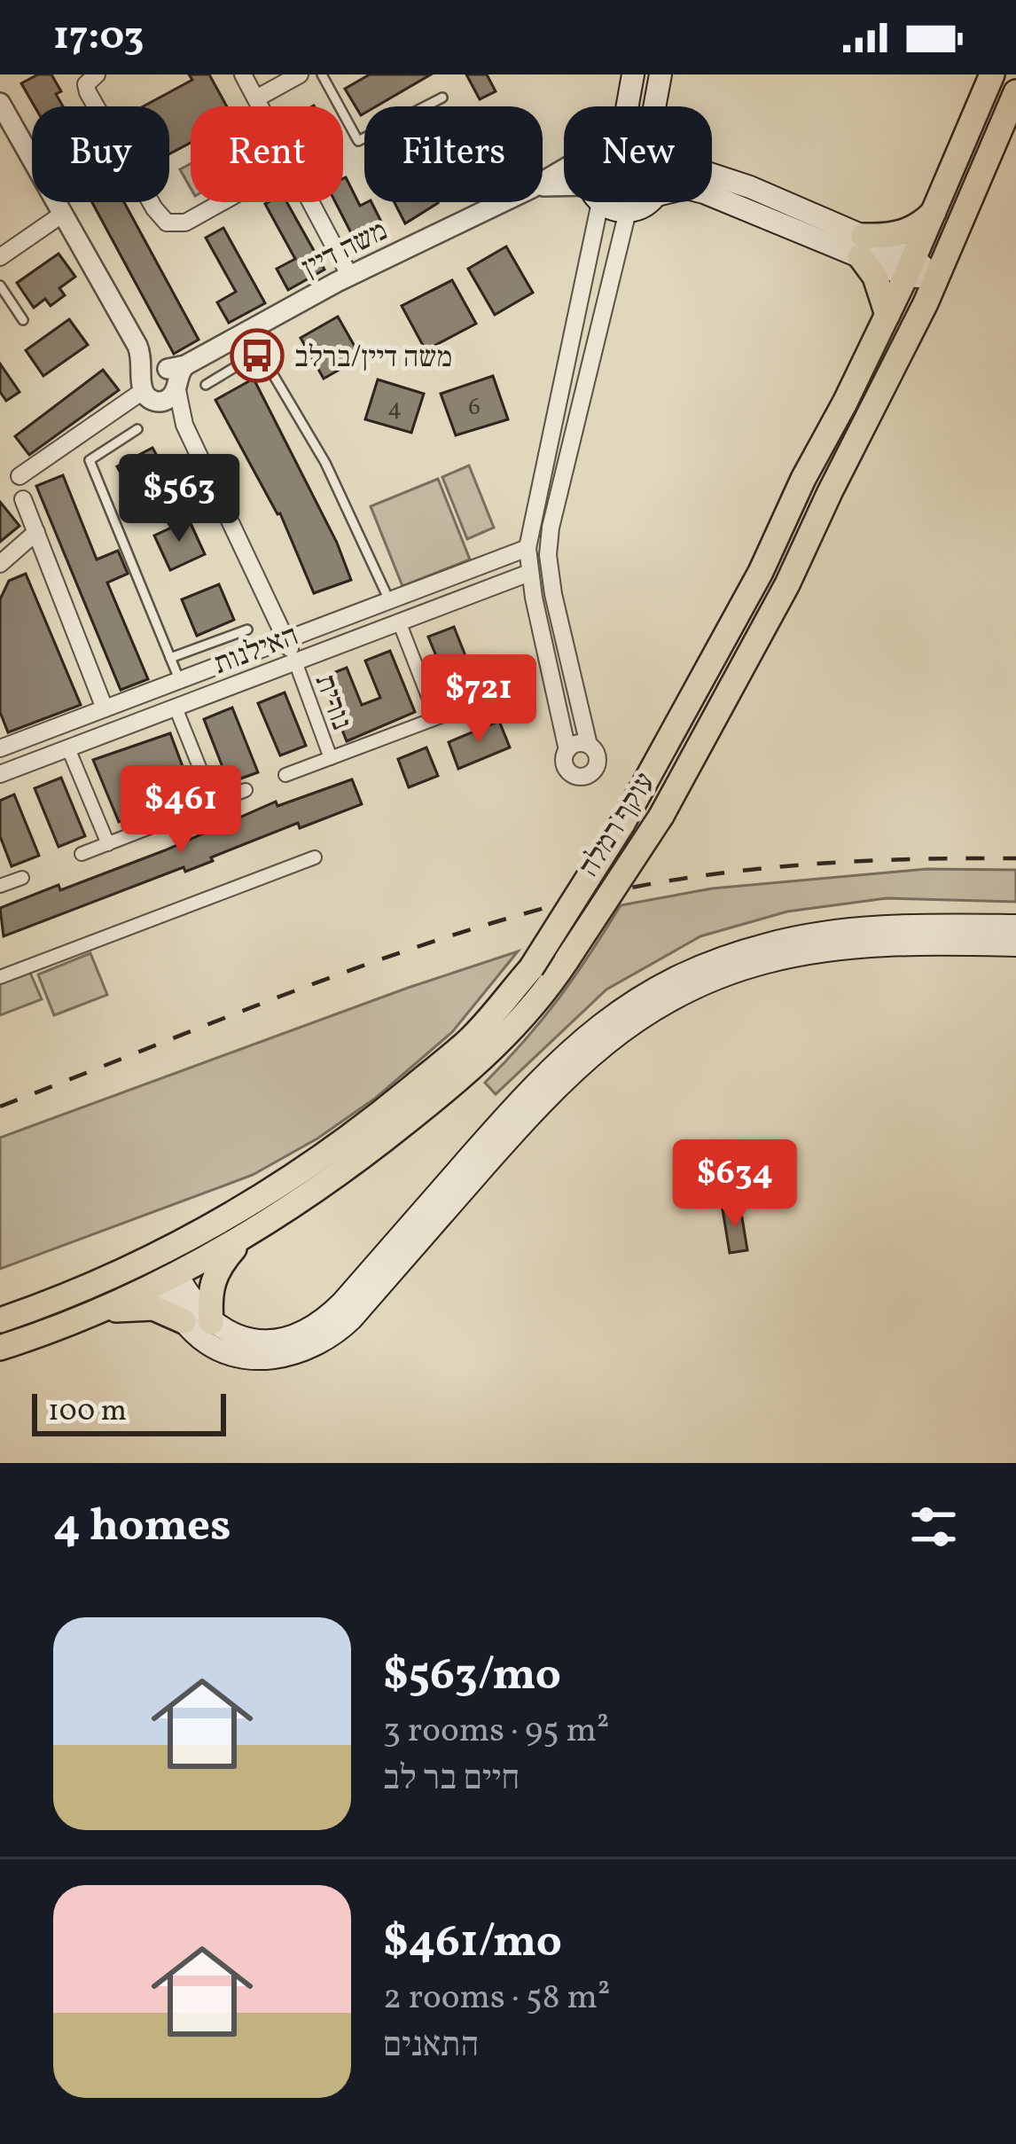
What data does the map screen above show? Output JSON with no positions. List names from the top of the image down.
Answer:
{
  "streets": {
    "main road": ["עוקף רמלה"],
    "street": ["משה דיין", "האילנות", "נורית"]
  },
  "crossings": [
    ["האילנות", "נורית"]
  ],
  "places": {
    "bus stop": ["משה דיין/ברלב"]
  },
  "house_numbers": ["6", "4"],
  "scale_bar": "100 m",
  "page": {
    "status": "17:03",
    "chip": [
      "Buy",
      "Rent",
      "Filters",
      "New"
    ],
    "price": [
      "$563",
      "$721",
      "$461",
      "$634"
    ],
    "scale": "100 m",
    "heading": "4 homes",
    "list": [
      {
        "name": "$563/mo",
        "note": "3 rooms · 95 m² · חיים בר לב"
      },
      {
        "name": "$461/mo",
        "note": "2 rooms · 58 m² · התאנים"
      }
    ]
  }
}
